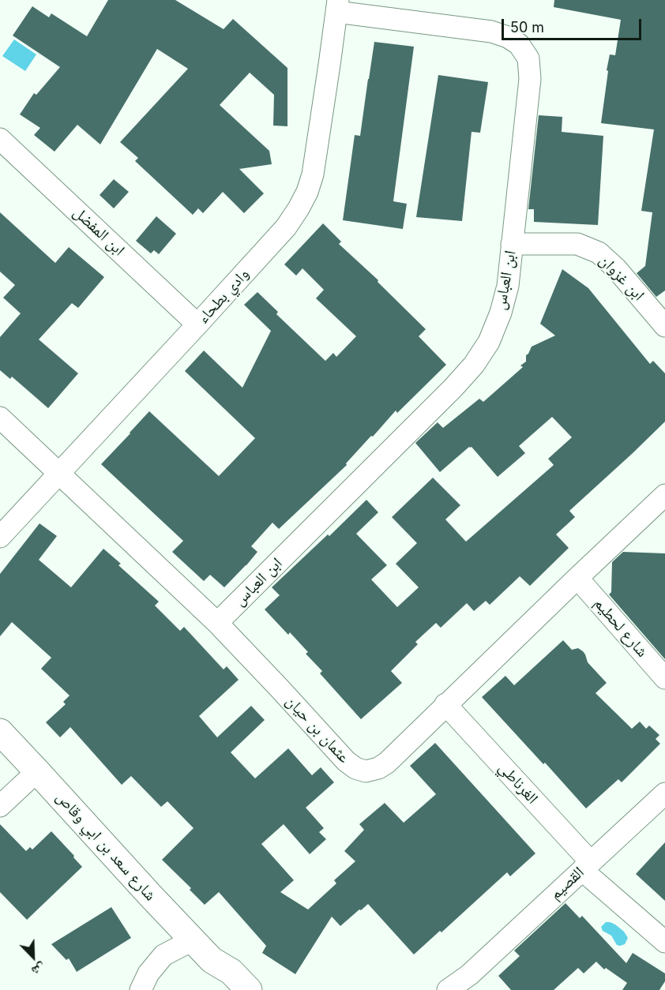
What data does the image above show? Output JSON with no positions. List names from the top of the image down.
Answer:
{
  "streets": {
    "street": [
      "ابن المفضل",
      "ابن غزوان",
      "ابن العباس",
      "وادي بطحاء",
      "شارع لحطيم",
      "عثمان بن حيان",
      "الغرناطي",
      "شارع سعد بن ابي وقاص",
      "القصيم"
    ]
  },
  "crossings": [
    ["ابن المفضل", "وادي بطحاء"],
    ["ابن غزوان", "ابن العباس"],
    ["ابن العباس", "وادي بطحاء"],
    ["ابن العباس", "عثمان بن حيان"],
    ["وادي بطحاء", "عثمان بن حيان"],
    ["شارع لحطيم", "عثمان بن حيان"],
    ["عثمان بن حيان", "الغرناطي"],
    ["الغرناطي", "القصيم"]
  ],
  "scale_bar": "50 m",
  "north": "bottom right"
}
